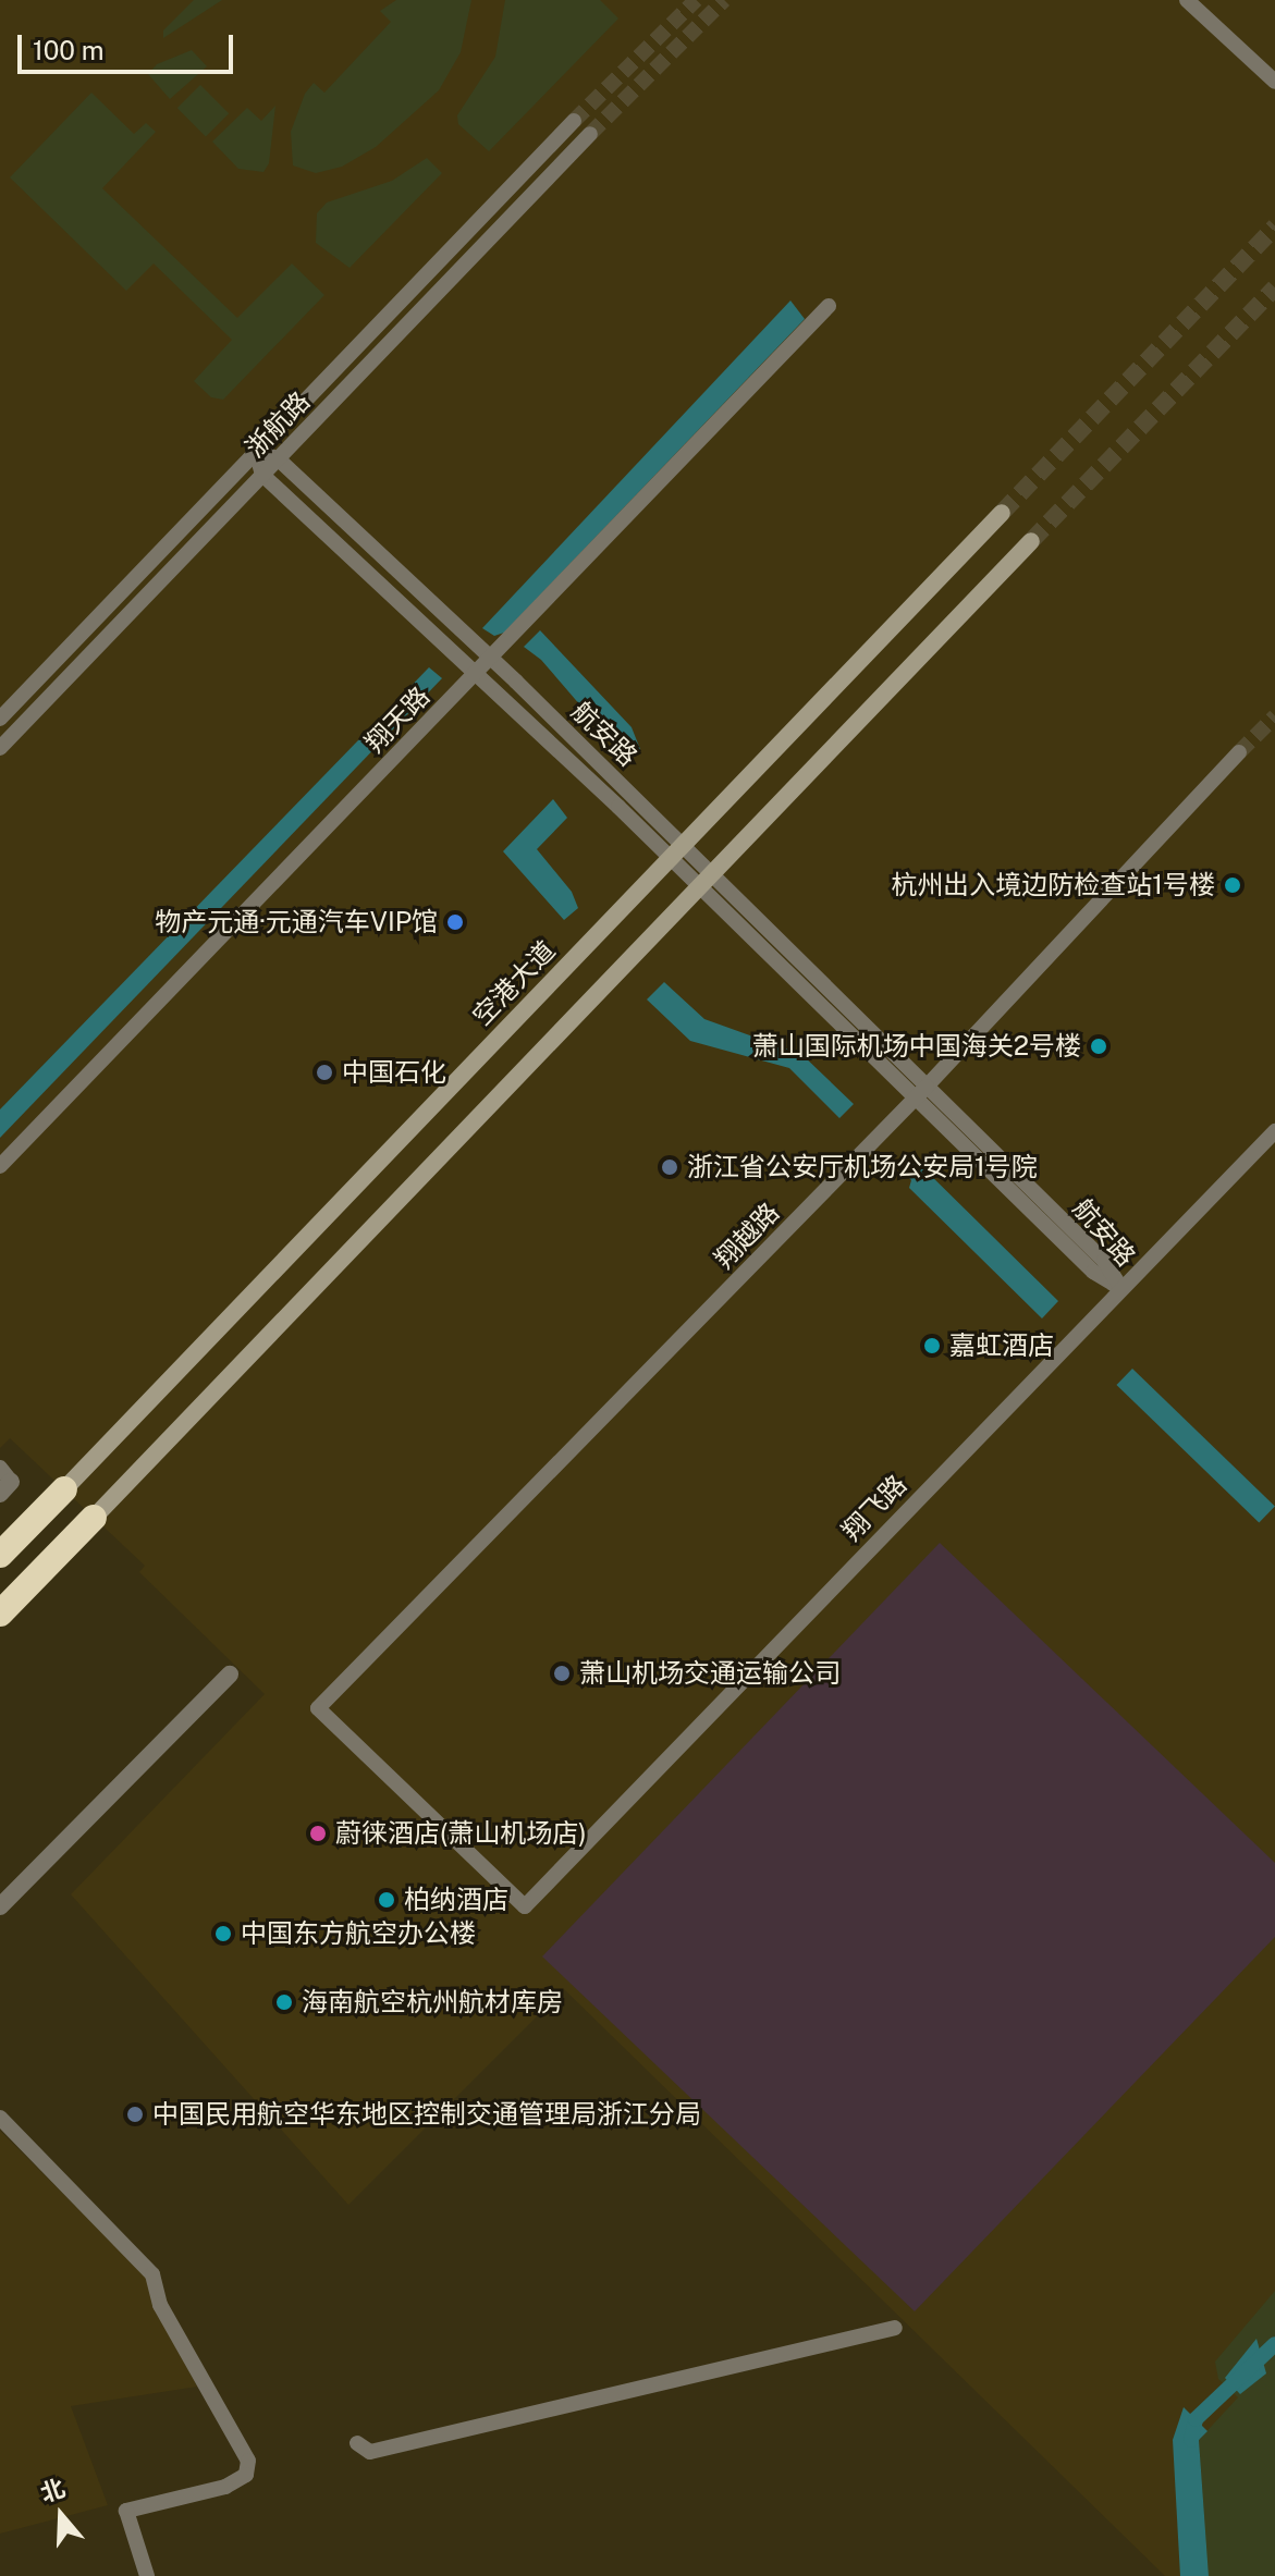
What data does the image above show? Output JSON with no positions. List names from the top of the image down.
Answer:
{
  "streets": {
    "main road": ["空港大道"],
    "street": [
      "浙航路",
      "翔天路",
      "航安路",
      "翔越路",
      "翔飞路"
    ]
  },
  "crossings": [
    ["浙航路", "航安路"],
    ["翔天路", "航安路"],
    ["航安路", "空港大道"],
    ["航安路", "翔越路"],
    ["航安路", "翔飞路"],
    ["翔越路", "翔飞路"]
  ],
  "places": [
    "杭州出入境边防检查站1号楼",
    "物产元通·元通汽车VIP馆",
    "萧山国际机场中国海关2号楼",
    "中国石化",
    "浙江省公安厅机场公安局1号院",
    "嘉虹酒店",
    "萧山机场交通运输公司",
    "蔚徕酒店(萧山机场店)",
    "柏纳酒店",
    "中国东方航空办公楼",
    "海南航空杭州航材库房",
    "中国民用航空华东地区控制交通管理局浙江分局"
  ],
  "scale_bar": "100 m",
  "north": "top"
}
